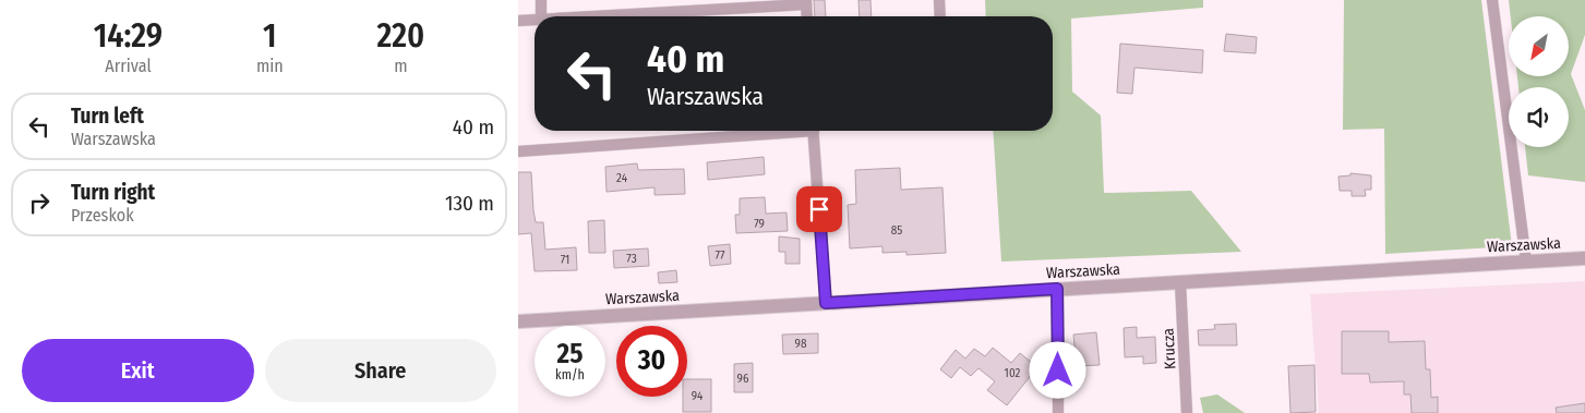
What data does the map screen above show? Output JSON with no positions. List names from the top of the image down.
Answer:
{
  "streets": {
    "street": ["Warszawska", "Krucza"]
  },
  "crossings": [
    ["Warszawska", "Krucza"]
  ],
  "house_numbers": [
    "24",
    "79",
    "85",
    "77",
    "73",
    "71",
    "98",
    "102",
    "96",
    "94"
  ],
  "north": "bottom left",
  "page": {
    "eta": [
      "14:29",
      "Arrival",
      "1",
      "min",
      "220",
      "m"
    ],
    "turn": ["40 m", "Warszawska"],
    "list": [
      {
        "name": "Turn left",
        "note": "Warszawska",
        "value": "40 m"
      },
      {
        "name": "Turn right",
        "note": "Przeskok",
        "value": "130 m"
      }
    ],
    "speed": "25 km/h",
    "limit": "30",
    "buttons": ["Exit", "Share"]
  }
}
